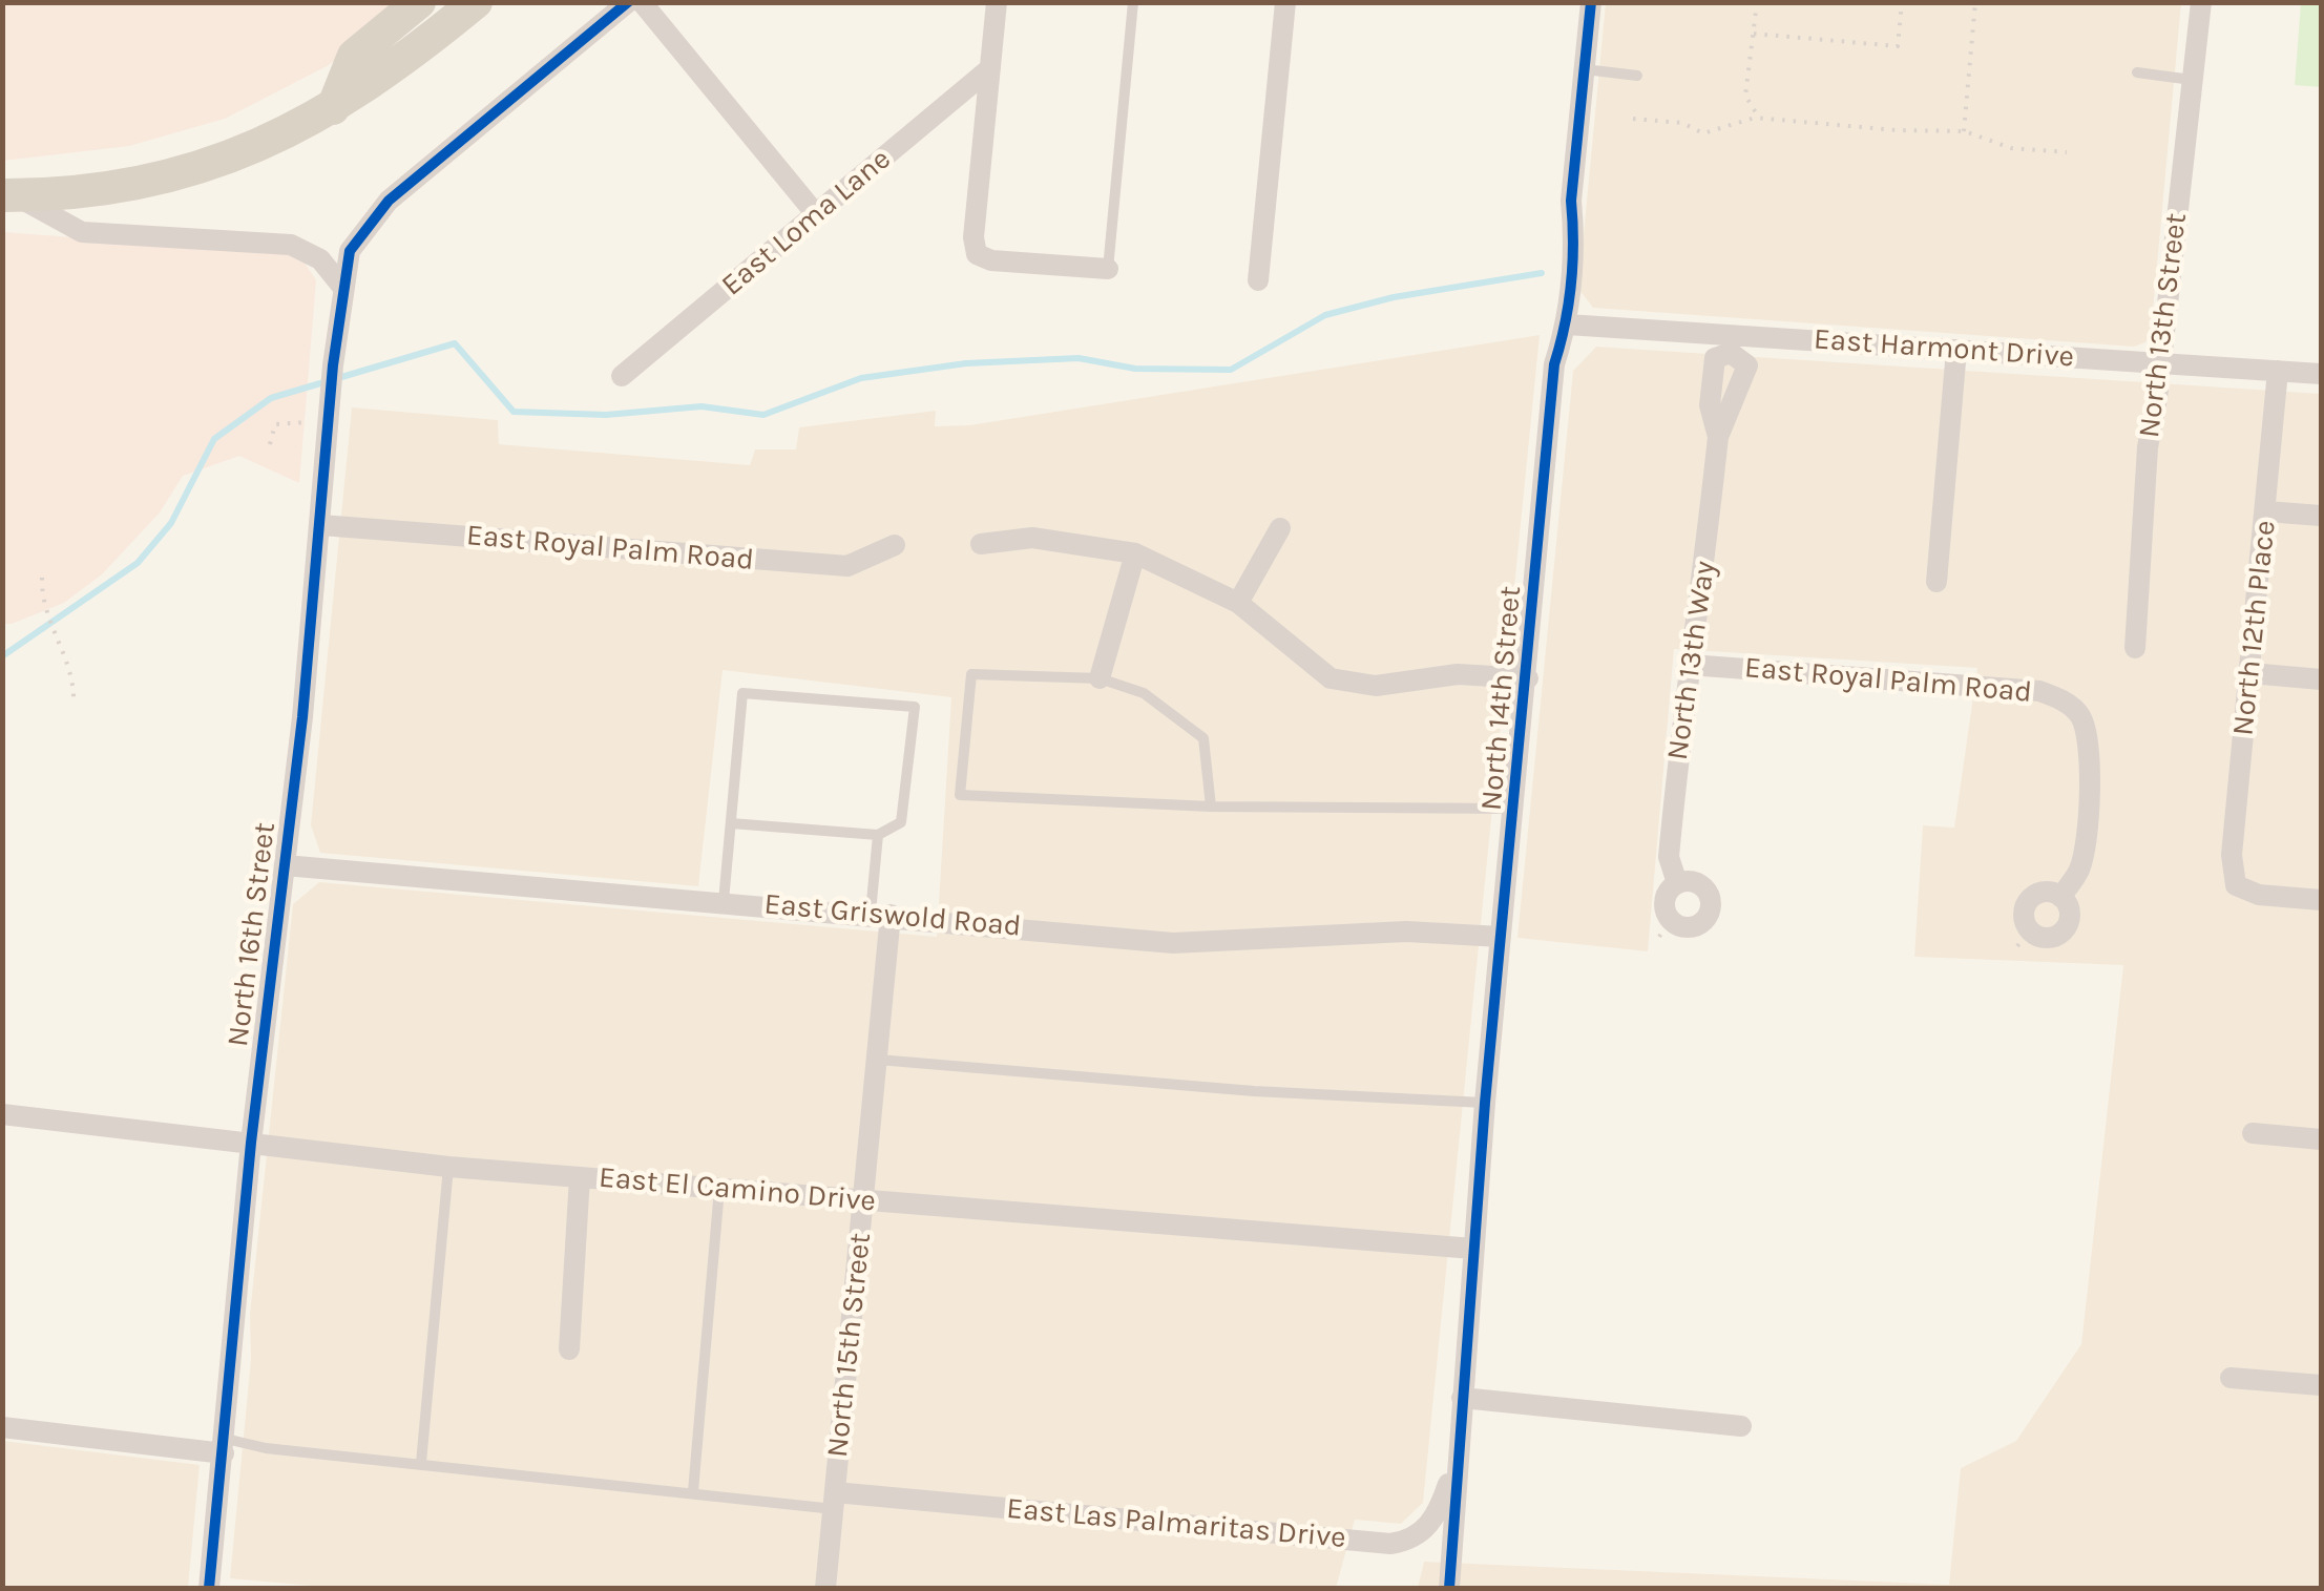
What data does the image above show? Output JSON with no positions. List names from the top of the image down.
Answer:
{
  "streets": {
    "street": [
      "East Loma Lane",
      "North 13th Street",
      "East Harmont Drive",
      "East Royal Palm Road",
      "North 12th Place",
      "North 13th Way",
      "North 14th Street",
      "East Griswold Road",
      "North 16th Street",
      "East El Camino Drive",
      "North 15th Street",
      "East Las Palmaritas Drive"
    ]
  },
  "crossings": [
    ["North 13th Street", "East Harmont Drive"],
    ["East Harmont Drive", "North 12th Place"],
    ["East Harmont Drive", "North 13th Way"],
    ["East Harmont Drive", "North 14th Street"],
    ["East Royal Palm Road", "North 13th Way"],
    ["East Royal Palm Road", "North 16th Street"],
    ["North 14th Street", "East Griswold Road"],
    ["North 14th Street", "East El Camino Drive"],
    ["North 14th Street", "East Las Palmaritas Drive"],
    ["East Griswold Road", "North 16th Street"],
    ["East Griswold Road", "North 15th Street"],
    ["North 16th Street", "East El Camino Drive"],
    ["East El Camino Drive", "North 15th Street"],
    ["North 15th Street", "East Las Palmaritas Drive"]
  ]
}
